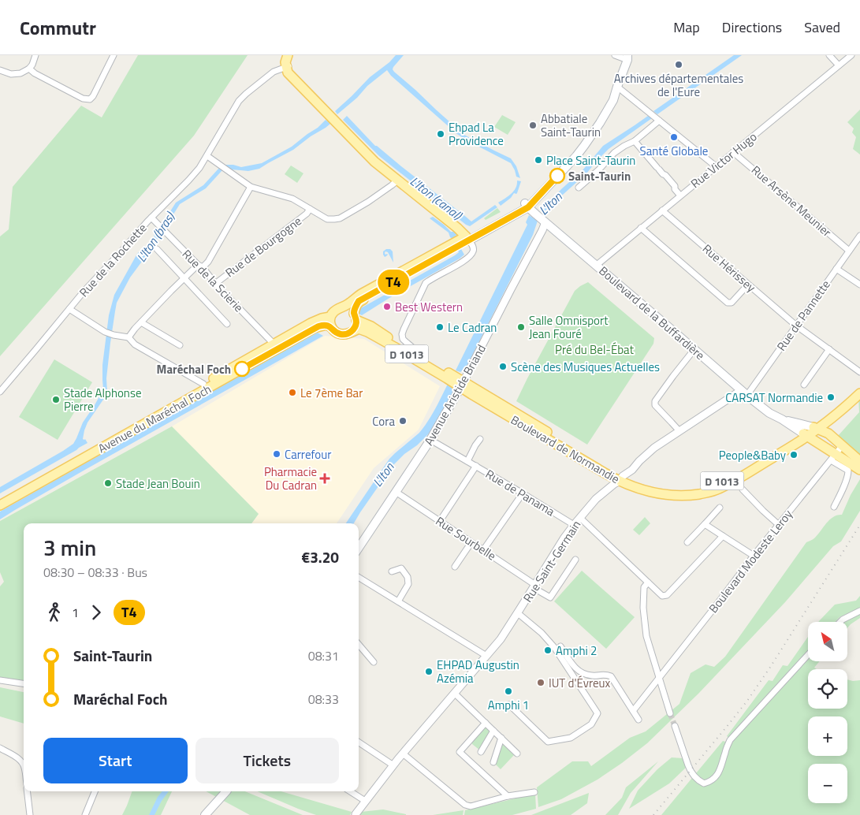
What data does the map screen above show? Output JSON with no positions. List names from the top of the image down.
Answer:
{
  "streets": {
    "main road": [
      "Boulevard de la Buffardière",
      "D 1013",
      "Avenue Aristide Briand",
      "Avenue du Maréchal Foch",
      "Boulevard de Normandie"
    ],
    "street": [
      "Rue Victor Hugo",
      "Rue Arsène Meunier",
      "Rue de Bourgogne",
      "Rue de la Rochette",
      "Rue Hérissey",
      "Rue de la Scierie",
      "Rue de Pannette",
      "Rue de Panama",
      "Rue Sourbelle",
      "Rue Saint-Germain",
      "Boulevard Modeste Leroy"
    ]
  },
  "crossings": [
    ["Rue Victor Hugo", "Rue Arsène Meunier"],
    ["Rue Victor Hugo", "Rue Hérissey"],
    ["Rue Victor Hugo", "Boulevard de la Buffardière"],
    ["Rue Arsène Meunier", "Rue de Pannette"],
    ["Rue de Bourgogne", "Rue de la Scierie"],
    ["Rue de la Rochette", "Rue de la Scierie"],
    ["Rue Hérissey", "Rue de Pannette"],
    ["Rue de la Scierie", "Avenue du Maréchal Foch"],
    ["Boulevard de la Buffardière", "Rue de Pannette"],
    ["Boulevard de la Buffardière", "D 1013"],
    ["Boulevard de la Buffardière", "Avenue Aristide Briand"],
    ["Boulevard de la Buffardière", "Boulevard de Normandie"],
    ["Boulevard de la Buffardière", "Rue Saint-Germain"],
    ["Rue de Pannette", "Rue Saint-Germain"],
    ["D 1013", "Boulevard de Normandie"],
    ["Avenue Aristide Briand", "Boulevard de Normandie"],
    ["Avenue Aristide Briand", "Rue de Panama"],
    ["Avenue Aristide Briand", "Rue Sourbelle"],
    ["Avenue du Maréchal Foch", "Boulevard de Normandie"],
    ["Boulevard de Normandie", "Rue Saint-Germain"],
    ["Rue de Panama", "Rue Saint-Germain"],
    ["Rue Sourbelle", "Rue Saint-Germain"]
  ],
  "water": ["L'Iton (canal)", "L'Iton", "L'Iton (bras)"],
  "parks": ["Pré du Bel-Ébat"],
  "places": {
    "other": [
      "Archives départementales de l'Eure",
      "Abbatiale Saint-Taurin",
      "Ehpad La Providence",
      "Santé Globale",
      "Place Saint-Taurin",
      "Saint-Taurin",
      "Best Western",
      "Le Cadran",
      "Salle Omnisport Jean Fouré",
      "Scène des Musiques Actuelles",
      "Maréchal Foch",
      "Le 7ème Bar",
      "CARSAT Normandie",
      "Stade Alphonse Pierre",
      "Cora",
      "Carrefour",
      "People&Baby",
      "Stade Jean Bouin",
      "Amphi 2",
      "EHPAD Augustin Azémia",
      "IUT d'Évreux",
      "Amphi 1"
    ],
    "health": ["Pharmacie Du Cadran"]
  },
  "lines": ["bus line T4"],
  "north": "top left",
  "page": {
    "header": "Commutr",
    "nav": ["Map", "Directions", "Saved"],
    "on_map": "T4",
    "heading": ["3 min", "08:30 – 08:33 · Bus", "€3.20"],
    "legs": ["1", "T4"],
    "map_buttons": ["+", "−"],
    "list": [
      {
        "name": "Saint-Taurin",
        "value": "08:31"
      },
      {
        "name": "Maréchal Foch",
        "value": "08:33"
      }
    ],
    "buttons": ["Start", "Tickets"]
  }
}
